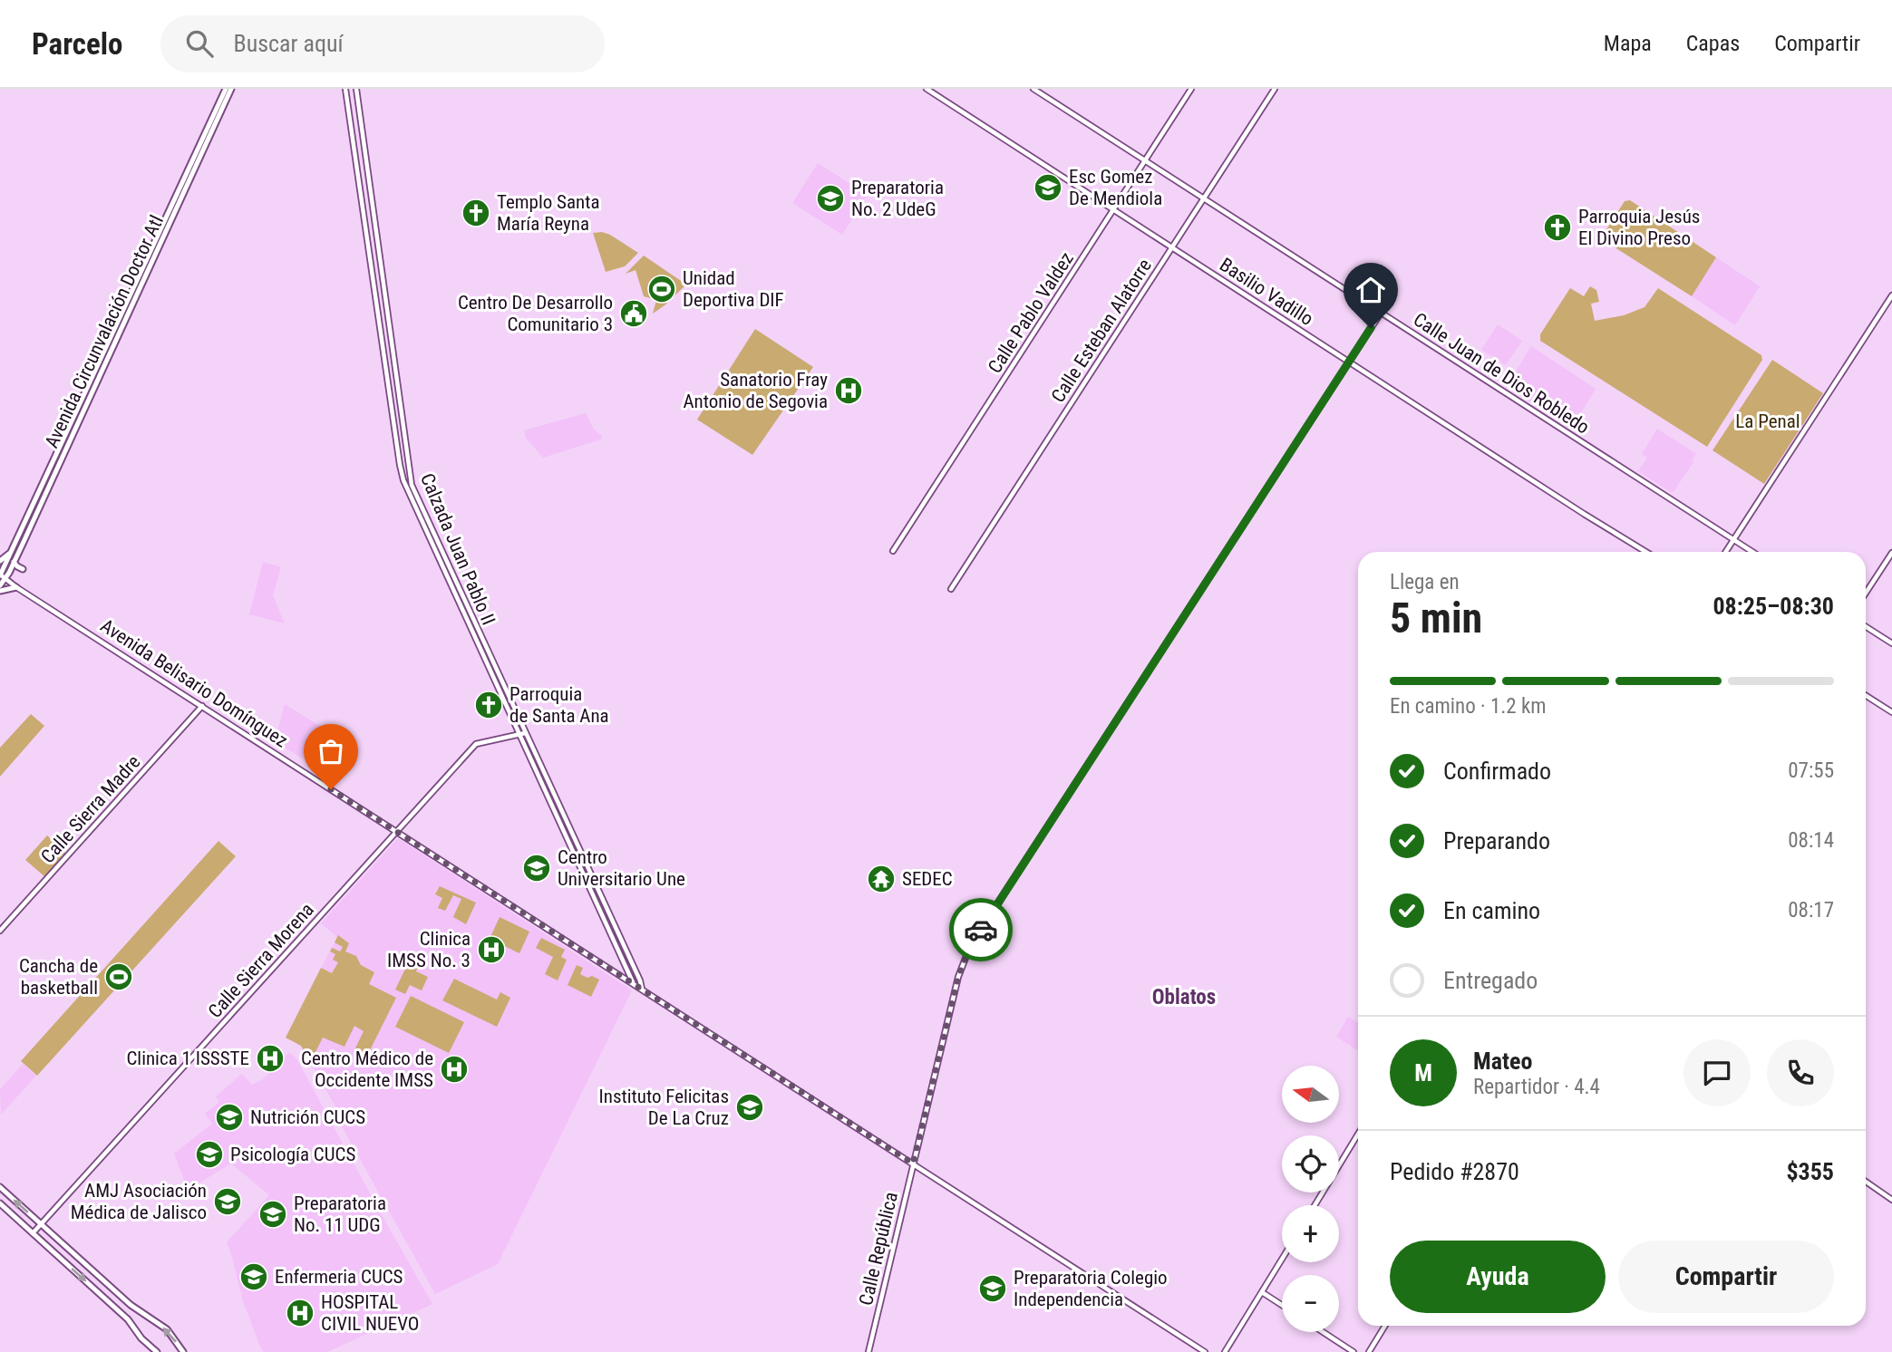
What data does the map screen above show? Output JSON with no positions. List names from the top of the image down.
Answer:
{
  "streets": {
    "main road": ["Avenida Circunvalación Doctor Atl"],
    "street": [
      "Basilio Vadillo",
      "Calle Pablo Valdez",
      "Calle Esteban Alatorre",
      "Calle Juan de Dios Robledo",
      "Calzada Juan Pablo II",
      "Avenida Belisario Domínguez",
      "Calle Sierra Madre",
      "Calle Sierra Morena",
      "Calle República"
    ]
  },
  "crossings": [
    ["Basilio Vadillo", "Calle Pablo Valdez"],
    ["Basilio Vadillo", "Calle Esteban Alatorre"],
    ["Basilio Vadillo", "Calle República"],
    ["Calle Pablo Valdez", "Calle Juan de Dios Robledo"],
    ["Calle Esteban Alatorre", "Calle Juan de Dios Robledo"],
    ["Avenida Circunvalación Doctor Atl", "Avenida Belisario Domínguez"],
    ["Calle Juan de Dios Robledo", "Calle República"],
    ["Calzada Juan Pablo II", "Avenida Belisario Domínguez"],
    ["Calzada Juan Pablo II", "Calle Sierra Morena"],
    ["Avenida Belisario Domínguez", "Calle Sierra Madre"],
    ["Avenida Belisario Domínguez", "Calle Sierra Morena"],
    ["Avenida Belisario Domínguez", "Calle República"]
  ],
  "districts": ["Oblatos"],
  "parks": ["La Penal"],
  "places": {
    "school or university": [
      "Esc Gomez De Mendiola",
      "Preparatoria No. 2 UdeG",
      "Centro Universitario Une",
      "Instituto Felicitas De La Cruz",
      "Nutrición CUCS",
      "Psicología CUCS",
      "AMJ Asociación Médica de Jalisco",
      "Preparatoria No. 11 UDG",
      "Enfermeria CUCS",
      "Preparatoria Colegio Independencia"
    ],
    "church": ["Templo Santa María Reyna", "Parroquia Jesús El Divino Preso", "Parroquia de Santa Ana"],
    "sports": ["Unidad Deportiva DIF", "Cancha de basketball"],
    "public building": ["Centro De Desarrollo Comunitario 3"],
    "hospital": [
      "Sanatorio Fray Antonio de Segovia",
      "Clinica IMSS No. 3",
      "Clinica 1 ISSSTE",
      "Centro Médico de Occidente IMSS",
      "HOSPITAL CIVIL NUEVO"
    ],
    "temple": ["SEDEC"]
  },
  "north": "left",
  "page": {
    "header": "Parcelo",
    "search": "Buscar aquí",
    "nav": ["Mapa", "Capas", "Compartir"],
    "heading": ["5 min", "Llega en", "08:25–08:30"],
    "panel": [
      "Mateo",
      "Repartidor · 4.4",
      "Pedido #2870",
      "$355"
    ],
    "bar": "En camino · 1.2 km",
    "list": [
      ["Confirmado", "07:55"],
      ["Preparando", "08:14"],
      ["En camino", "08:17"],
      "Entregado"
    ],
    "round": "M",
    "map_buttons": ["+", "−"],
    "buttons": ["Ayuda", "Compartir"]
  }
}
